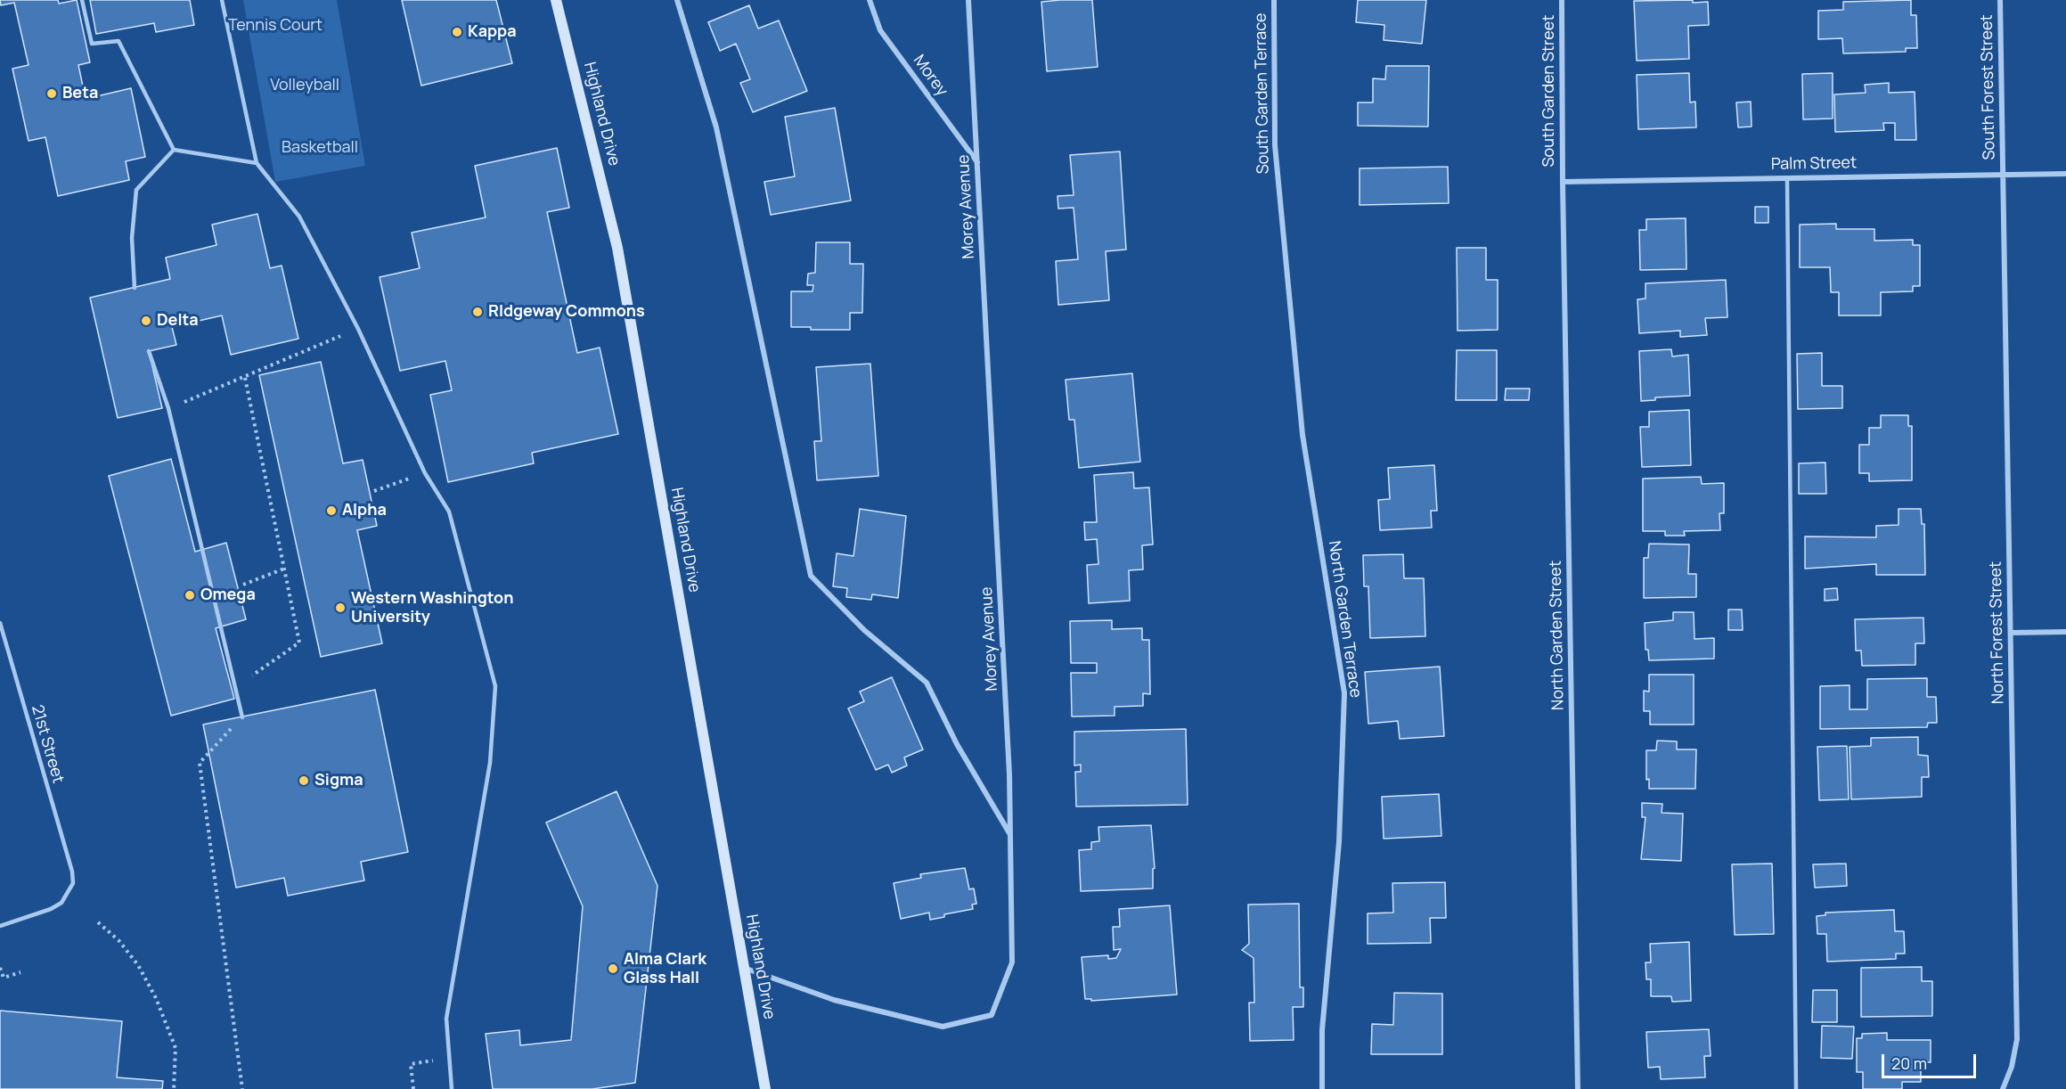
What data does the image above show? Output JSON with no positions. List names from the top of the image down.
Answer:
{
  "streets": {
    "street": [
      "Morey",
      "South Forest Street",
      "South Garden Street",
      "South Garden Terrace",
      "Highland Drive",
      "Palm Street",
      "Morey Avenue",
      "North Garden Terrace",
      "North Forest Street",
      "North Garden Street"
    ],
    "lane": ["21st Street"]
  },
  "crossings": [
    ["Morey", "Morey Avenue"],
    ["South Forest Street", "Palm Street"],
    ["South Forest Street", "North Forest Street"],
    ["South Garden Street", "Palm Street"],
    ["South Garden Street", "North Garden Street"],
    ["South Garden Terrace", "North Garden Terrace"],
    ["Highland Drive", "Morey Avenue"],
    ["Palm Street", "North Forest Street"],
    ["Palm Street", "North Garden Street"]
  ],
  "parks": ["Tennis Court", "Volleyball", "Basketball"],
  "places": [
    "Kappa",
    "Beta",
    "RIdgeway Commons",
    "Delta",
    "Alpha",
    "Omega",
    "Western Washington University",
    "Sigma",
    "Alma Clark Glass Hall"
  ],
  "scale_bar": "20 m"
}
